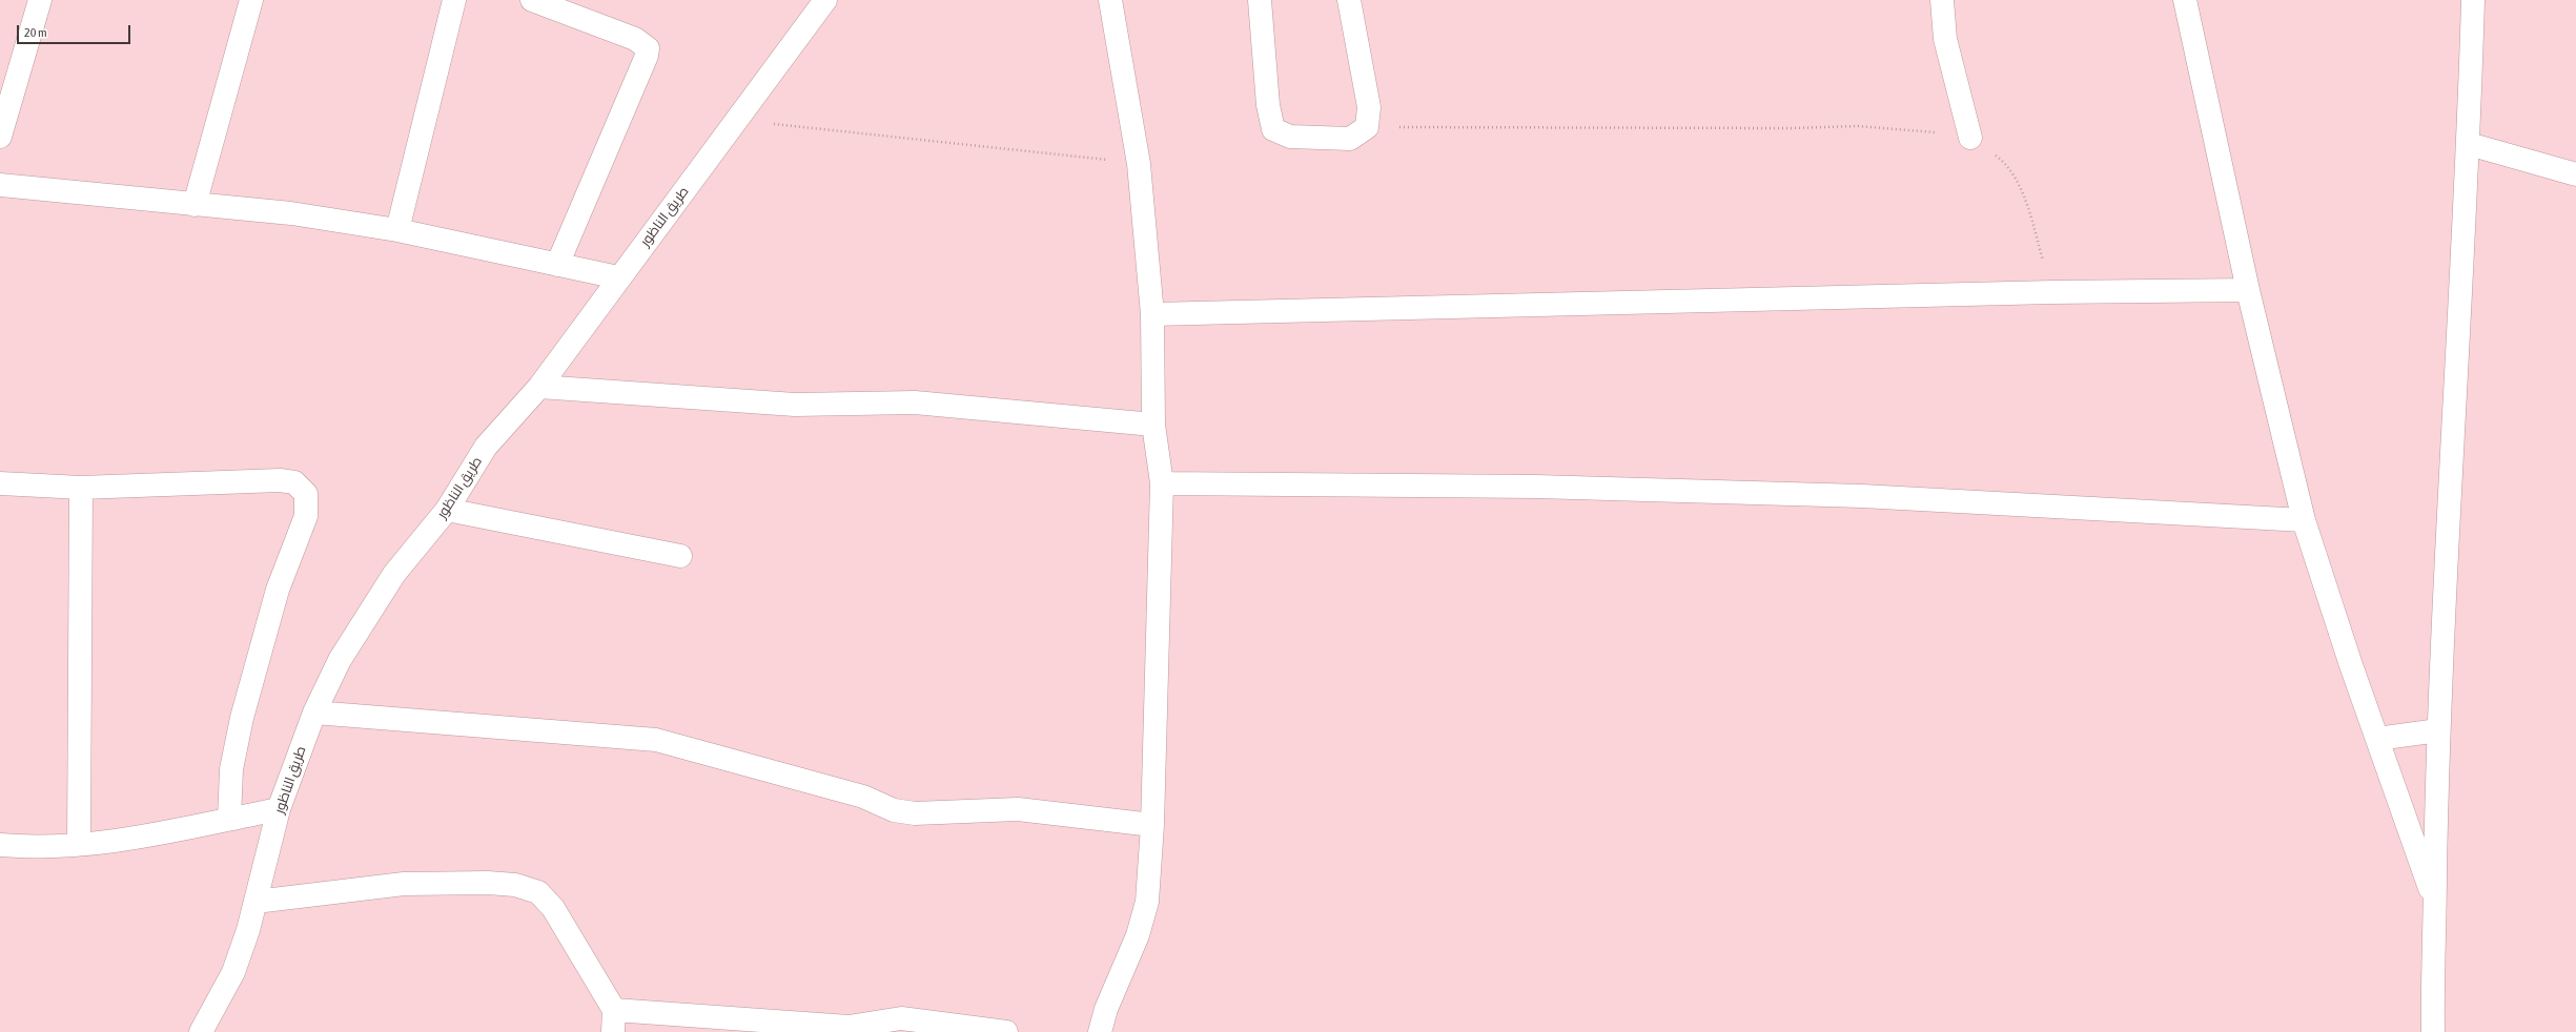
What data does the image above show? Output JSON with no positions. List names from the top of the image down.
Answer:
{
  "streets": {
    "street": ["طريق الناظور"]
  },
  "scale_bar": "20 m"
}
